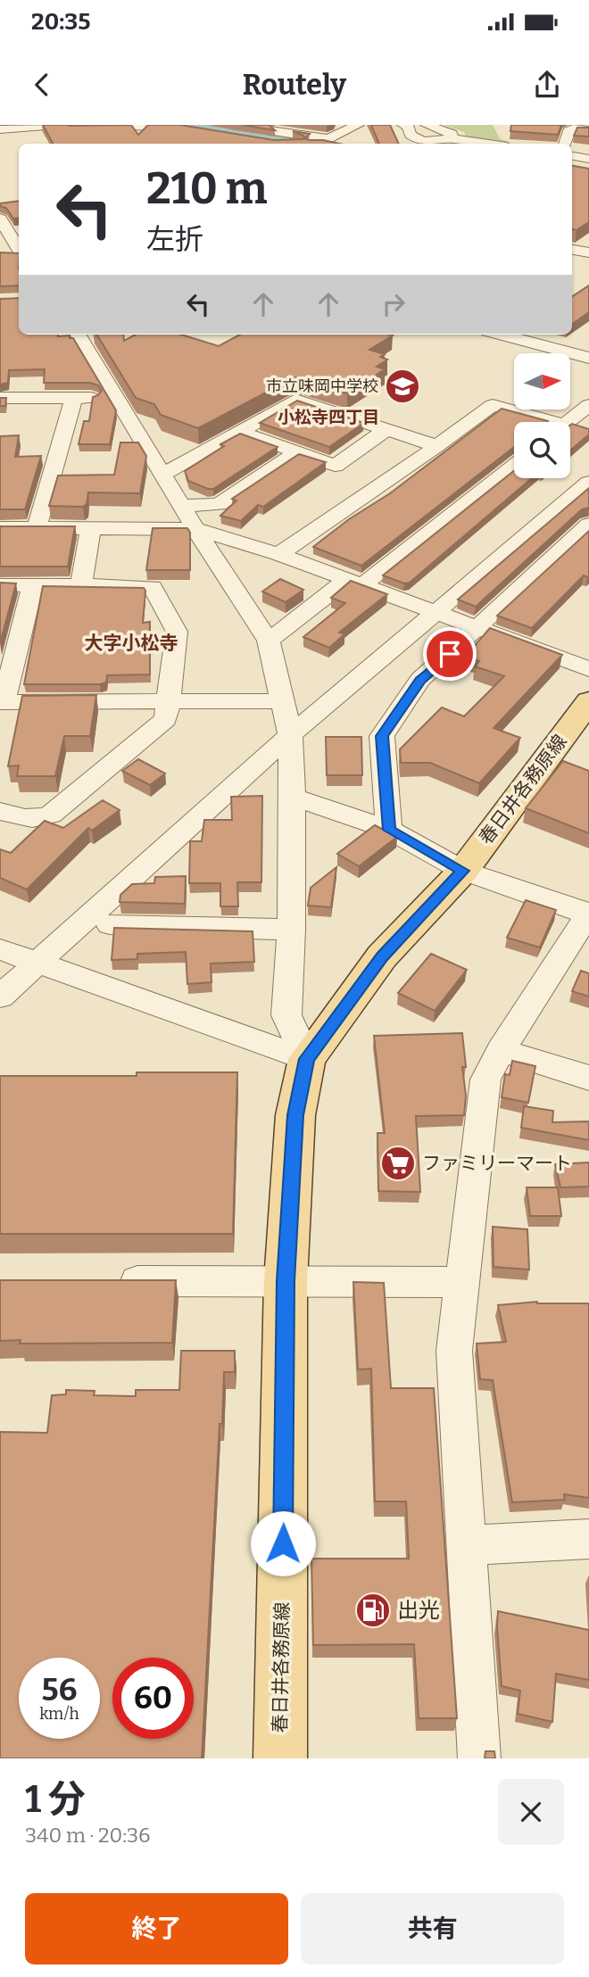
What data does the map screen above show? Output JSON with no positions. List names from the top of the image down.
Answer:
{
  "streets": {
    "main road": ["春日井各務原線"]
  },
  "districts": ["小松寺四丁目", "大字小松寺"],
  "places": {
    "school or university": ["市立味岡中学校"],
    "supermarket": ["ファミリーマート"],
    "fuel station": ["出光"]
  },
  "north": "right",
  "page": {
    "status": "20:35",
    "header": "Routely",
    "turn": ["210 m", "左折"],
    "speed": "56 km/h",
    "limit": "60",
    "heading": ["1 分", "340 m · 20:36"],
    "buttons": ["終了", "共有"]
  }
}
